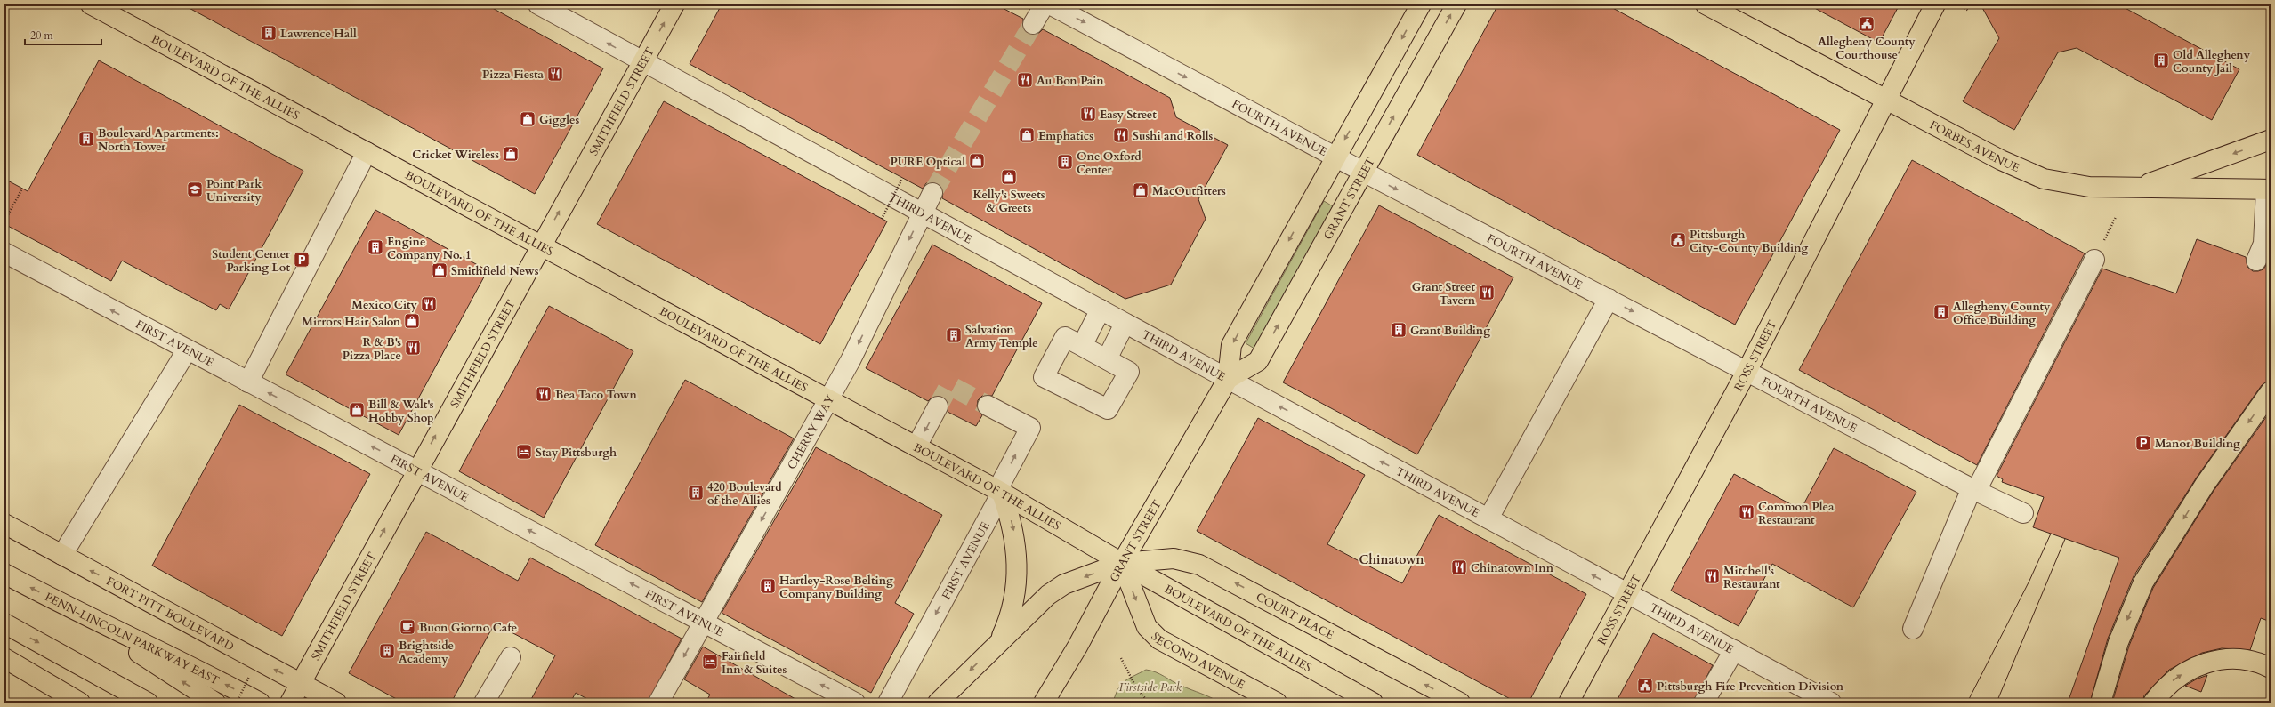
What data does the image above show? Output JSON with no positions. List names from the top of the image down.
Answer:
{
  "streets": {
    "main road": [
      "BOULEVARD OF THE ALLIES",
      "SMITHFIELD STREET",
      "FORBES AVENUE",
      "GRANT STREET",
      "ROSS STREET",
      "FORT PITT BOULEVARD",
      "COURT PLACE",
      "PENN-LINCOLN PARKWAY EAST",
      "SECOND AVENUE"
    ],
    "street": [
      "FOURTH AVENUE",
      "THIRD AVENUE",
      "FIRST AVENUE",
      "CHERRY WAY"
    ]
  },
  "crossings": [
    ["BOULEVARD OF THE ALLIES", "SMITHFIELD STREET"],
    ["BOULEVARD OF THE ALLIES", "GRANT STREET"],
    ["BOULEVARD OF THE ALLIES", "FIRST AVENUE"],
    ["BOULEVARD OF THE ALLIES", "CHERRY WAY"],
    ["BOULEVARD OF THE ALLIES", "COURT PLACE"],
    ["BOULEVARD OF THE ALLIES", "SECOND AVENUE"],
    ["SMITHFIELD STREET", "THIRD AVENUE"],
    ["SMITHFIELD STREET", "FIRST AVENUE"],
    ["SMITHFIELD STREET", "FORT PITT BOULEVARD"],
    ["FOURTH AVENUE", "GRANT STREET"],
    ["FOURTH AVENUE", "ROSS STREET"],
    ["FORBES AVENUE", "ROSS STREET"],
    ["GRANT STREET", "THIRD AVENUE"],
    ["GRANT STREET", "COURT PLACE"],
    ["GRANT STREET", "SECOND AVENUE"],
    ["THIRD AVENUE", "ROSS STREET"],
    ["THIRD AVENUE", "CHERRY WAY"],
    ["FIRST AVENUE", "CHERRY WAY"],
    ["COURT PLACE", "SECOND AVENUE"]
  ],
  "one_way": [
    "SMITHFIELD STREET",
    "FOURTH AVENUE",
    "THIRD AVENUE",
    "CHERRY WAY",
    "COURT PLACE",
    "SECOND AVENUE"
  ],
  "districts": ["Chinatown"],
  "parks": ["Firstside Park"],
  "places": {
    "public building": ["Allegheny County Courthouse", "Pittsburgh City-County Building", "Pittsburgh Fire Prevention Division"],
    "building": [
      "Lawrence Hall",
      "Old Allegheny County Jail",
      "Boulevard Apartments: North Tower",
      "One Oxford Center",
      "Engine Company No. 1",
      "Allegheny County Office Building",
      "Grant Building",
      "Salvation Army Temple",
      "420 Boulevard of the Allies",
      "Hartley-Rose Belting Company Building",
      "Brightside Academy"
    ],
    "restaurant": [
      "Pizza Fiesta",
      "Au Bon Pain",
      "Easy Street",
      "Sushi and Rolls",
      "Grant Street Tavern",
      "Mexico City",
      "R & B's Pizza Place",
      "Bea Taco Town",
      "Common Plea Restaurant",
      "Chinatown Inn",
      "Mitchell's Restaurant"
    ],
    "shop": [
      "Giggles",
      "Emphatics",
      "Cricket Wireless",
      "PURE Optical",
      "Kelly's Sweets & Greets",
      "MacOutfitters",
      "Smithfield News",
      "Mirrors Hair Salon",
      "Bill & Walt's Hobby Shop"
    ],
    "school or university": ["Point Park University"],
    "parking": ["Student Center Parking Lot", "Manor Building"],
    "hotel": ["Stay Pittsburgh", "Fairfield Inn & Suites"],
    "cafe": ["Buon Giorno Cafe"]
  },
  "scale_bar": "20 m"
}
